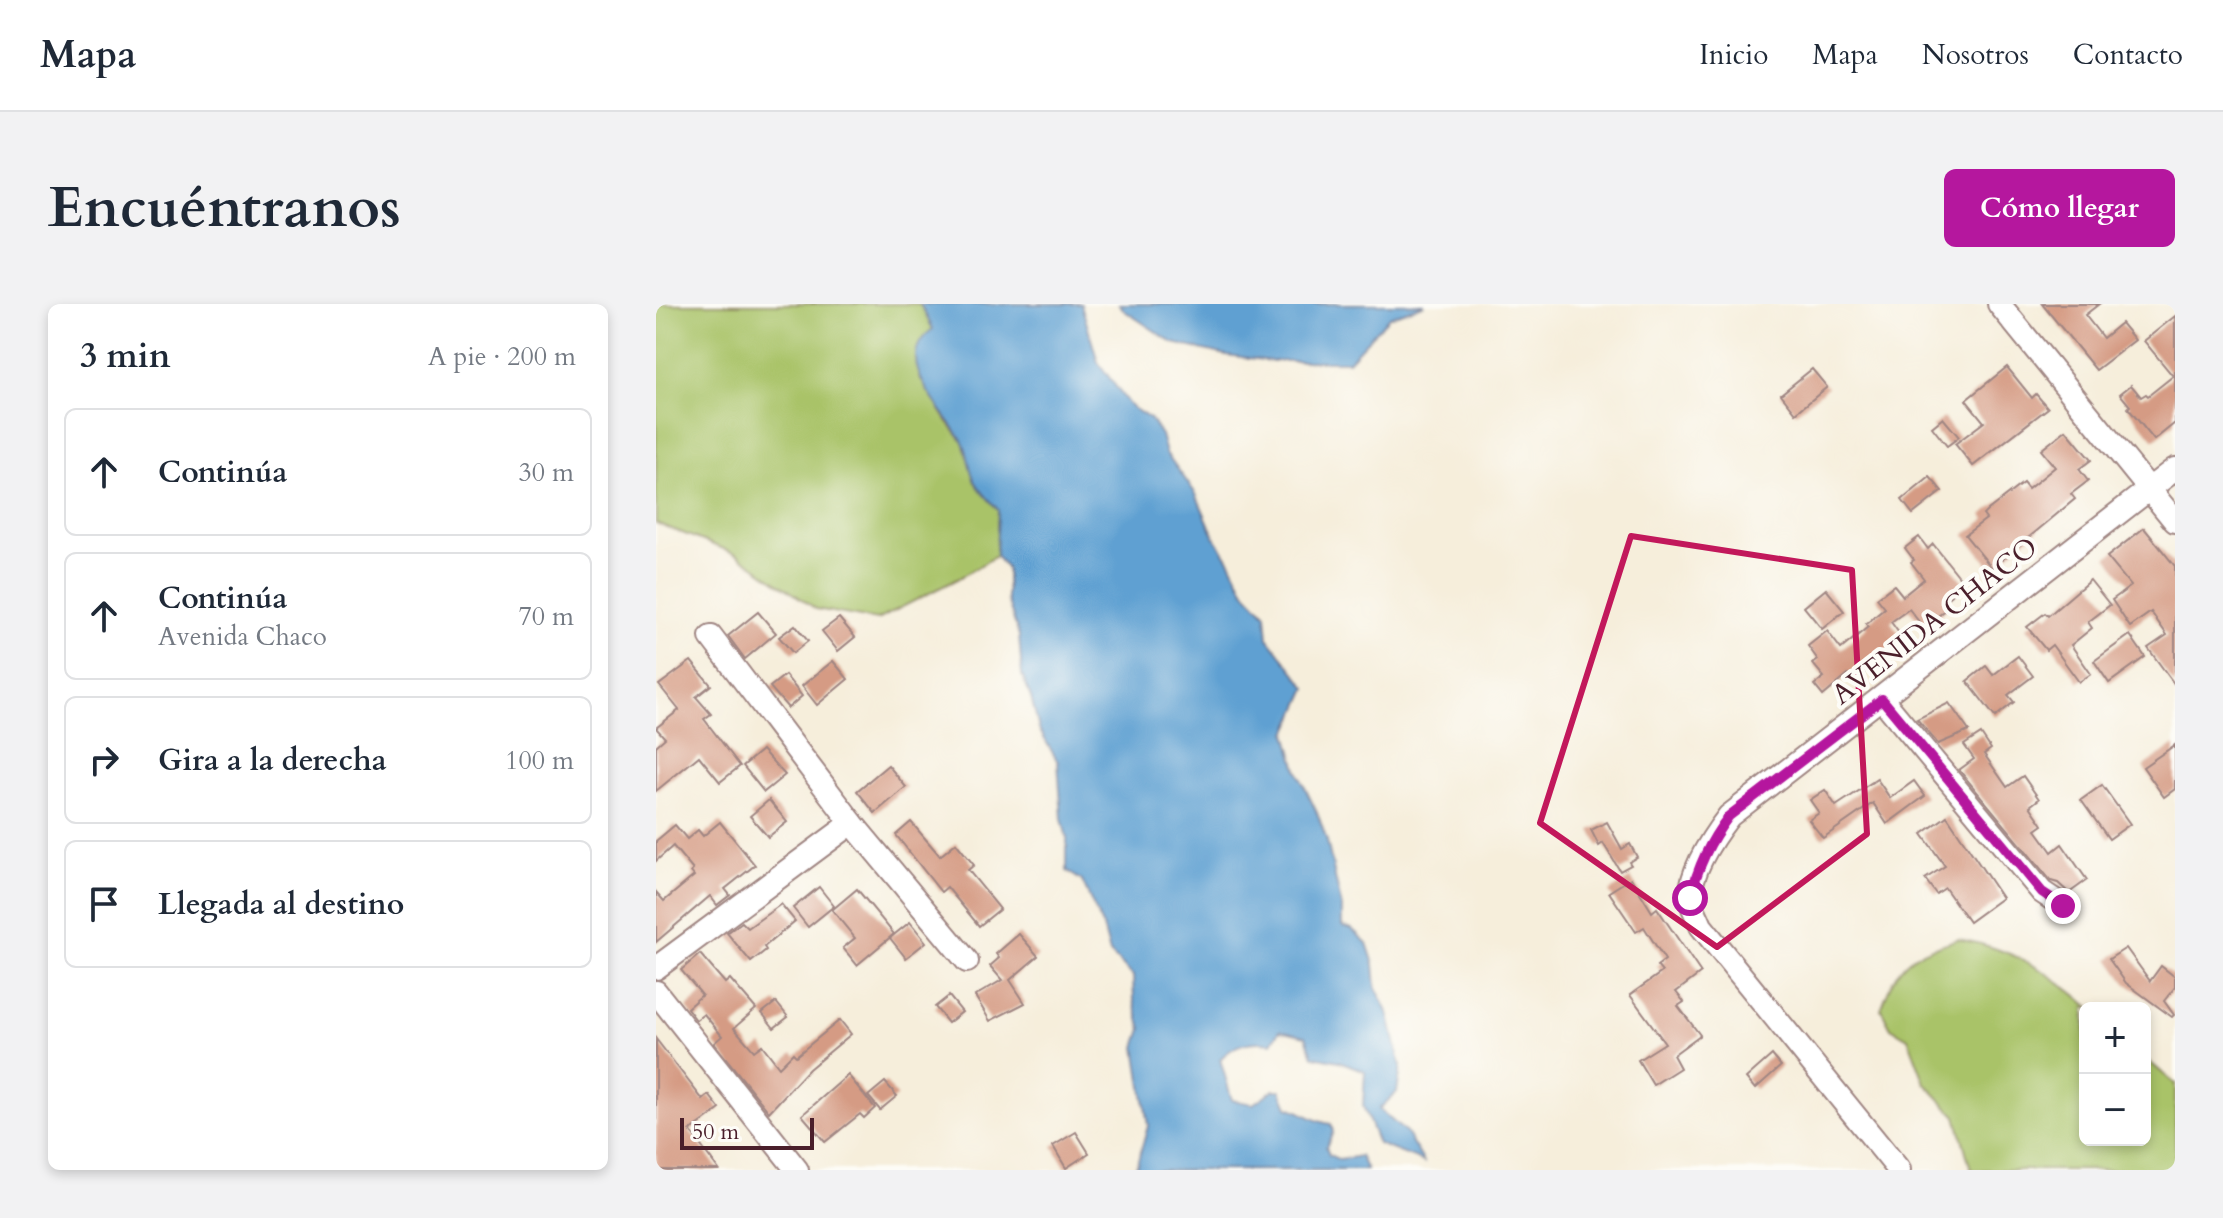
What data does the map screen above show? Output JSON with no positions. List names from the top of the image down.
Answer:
{
  "streets": {
    "street": ["AVENIDA CHACO"]
  },
  "scale_bar": "50 m",
  "page": {
    "header": "Mapa",
    "nav": [
      "Inicio",
      "Mapa",
      "Nosotros",
      "Contacto"
    ],
    "buttons": "Cómo llegar",
    "title": "Encuéntranos",
    "heading": ["3 min", "A pie · 200 m"],
    "list": [
      ["Continúa", "30 m"],
      ["Continúa", "Avenida Chaco", "70 m"],
      ["Gira a la derecha", "100 m"],
      "Llegada al destino"
    ],
    "map_buttons": ["+", "−"],
    "scale": "50 m"
  }
}
